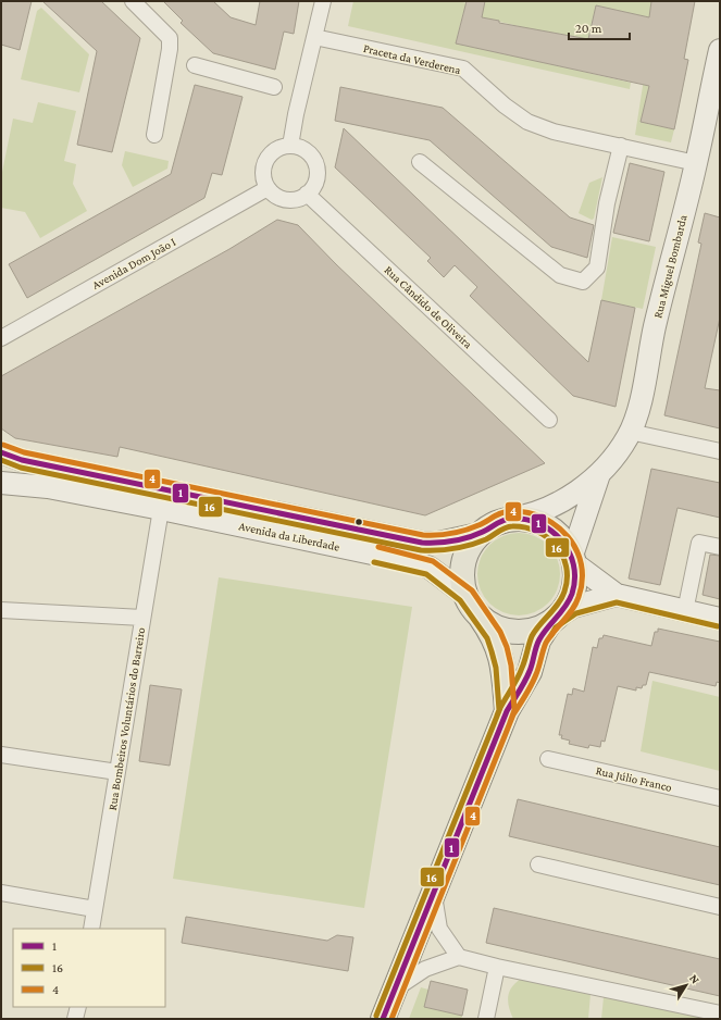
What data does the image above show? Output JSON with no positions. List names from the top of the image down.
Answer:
{
  "streets": {
    "main road": ["Rua Miguel Bombarda", "Avenida da Liberdade"],
    "street": [
      "Praceta da Verderena",
      "Avenida Dom João I",
      "Rua Cândido de Oliveira",
      "Rua Bombeiros Voluntários do Barreiro",
      "Rua Júlio Franco"
    ]
  },
  "crossings": [
    ["Praceta da Verderena", "Rua Miguel Bombarda"],
    ["Avenida Dom João I", "Rua Cândido de Oliveira"],
    ["Rua Miguel Bombarda", "Avenida da Liberdade"],
    ["Avenida da Liberdade", "Rua Bombeiros Voluntários do Barreiro"]
  ],
  "lines": ["transit line 4", "transit line 1", "transit line 16"],
  "legend": ["1", "16", "4"],
  "scale_bar": "20 m",
  "north": "top right"
}
